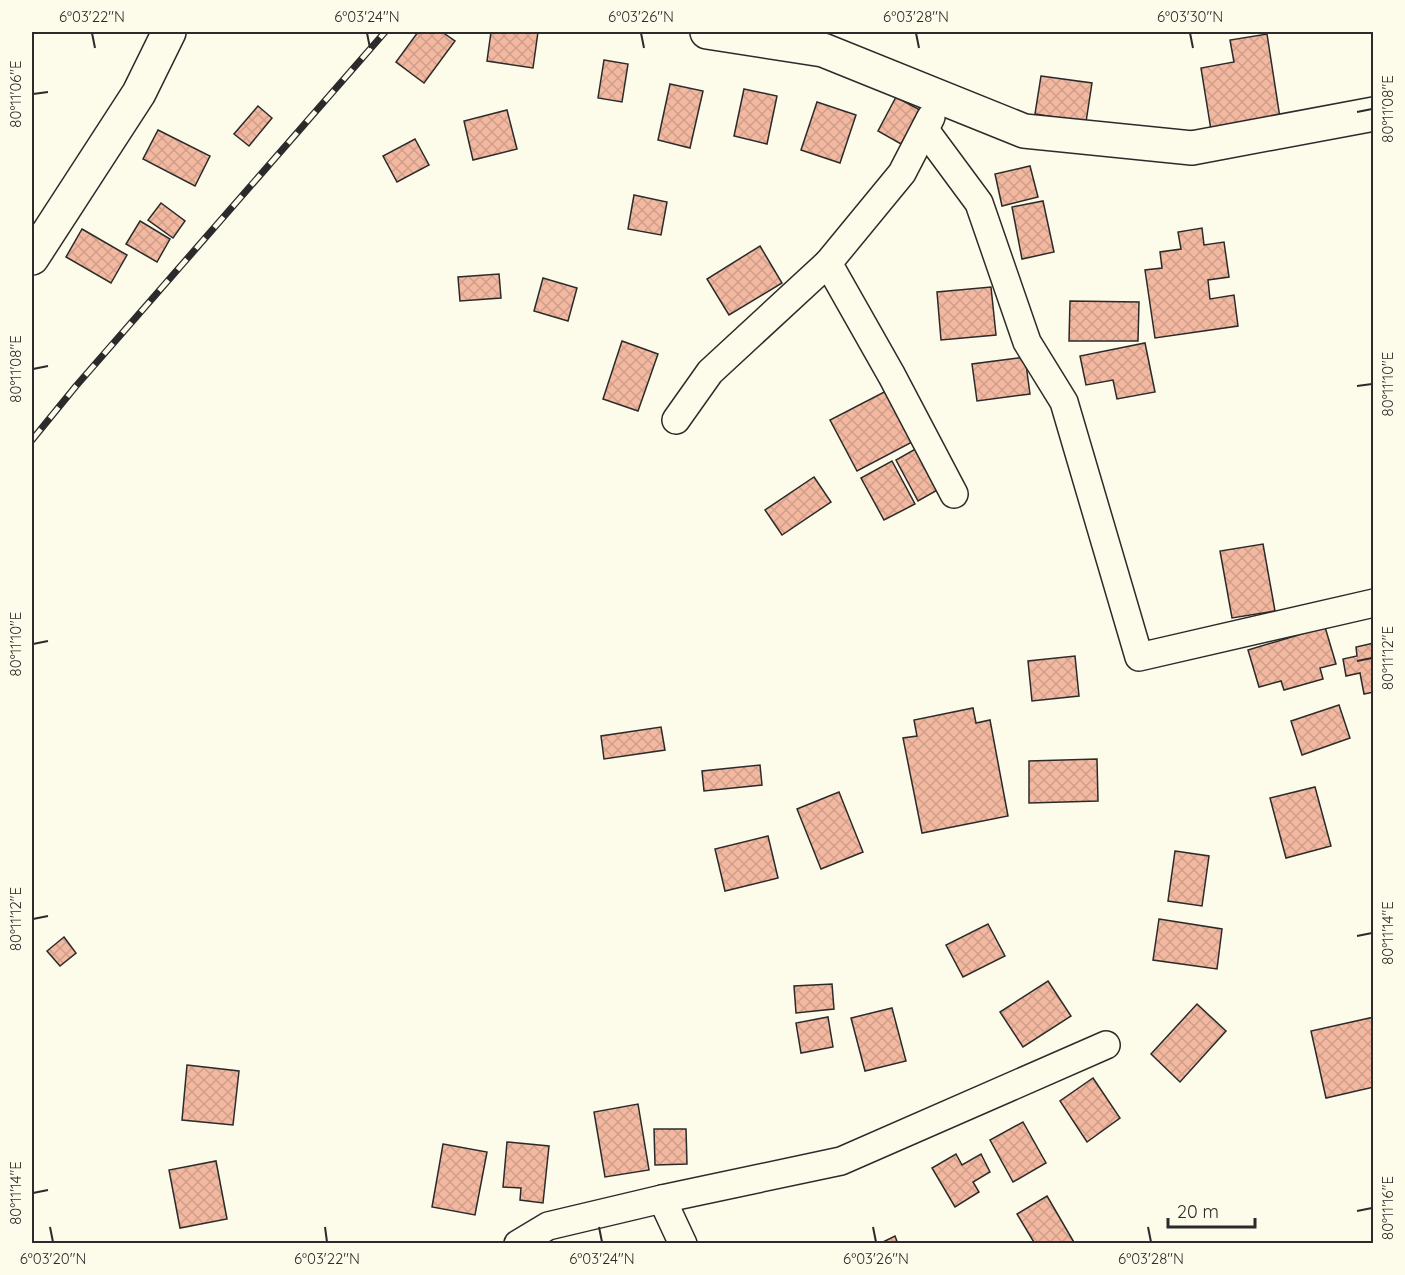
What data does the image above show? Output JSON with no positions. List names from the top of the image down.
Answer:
{
  "scale_bar": "20 m",
  "coordinates": [
    "6°03'22\"N",
    "6°03'24\"N",
    "6°03'26\"N",
    "6°03'28\"N",
    "6°03'30\"N",
    "80°11'06\"E",
    "80°11'08\"E",
    "80°11'10\"E",
    "80°11'12\"E",
    "80°11'14\"E",
    "80°11'16\"E",
    "6°03'20\"N"
  ]
}
